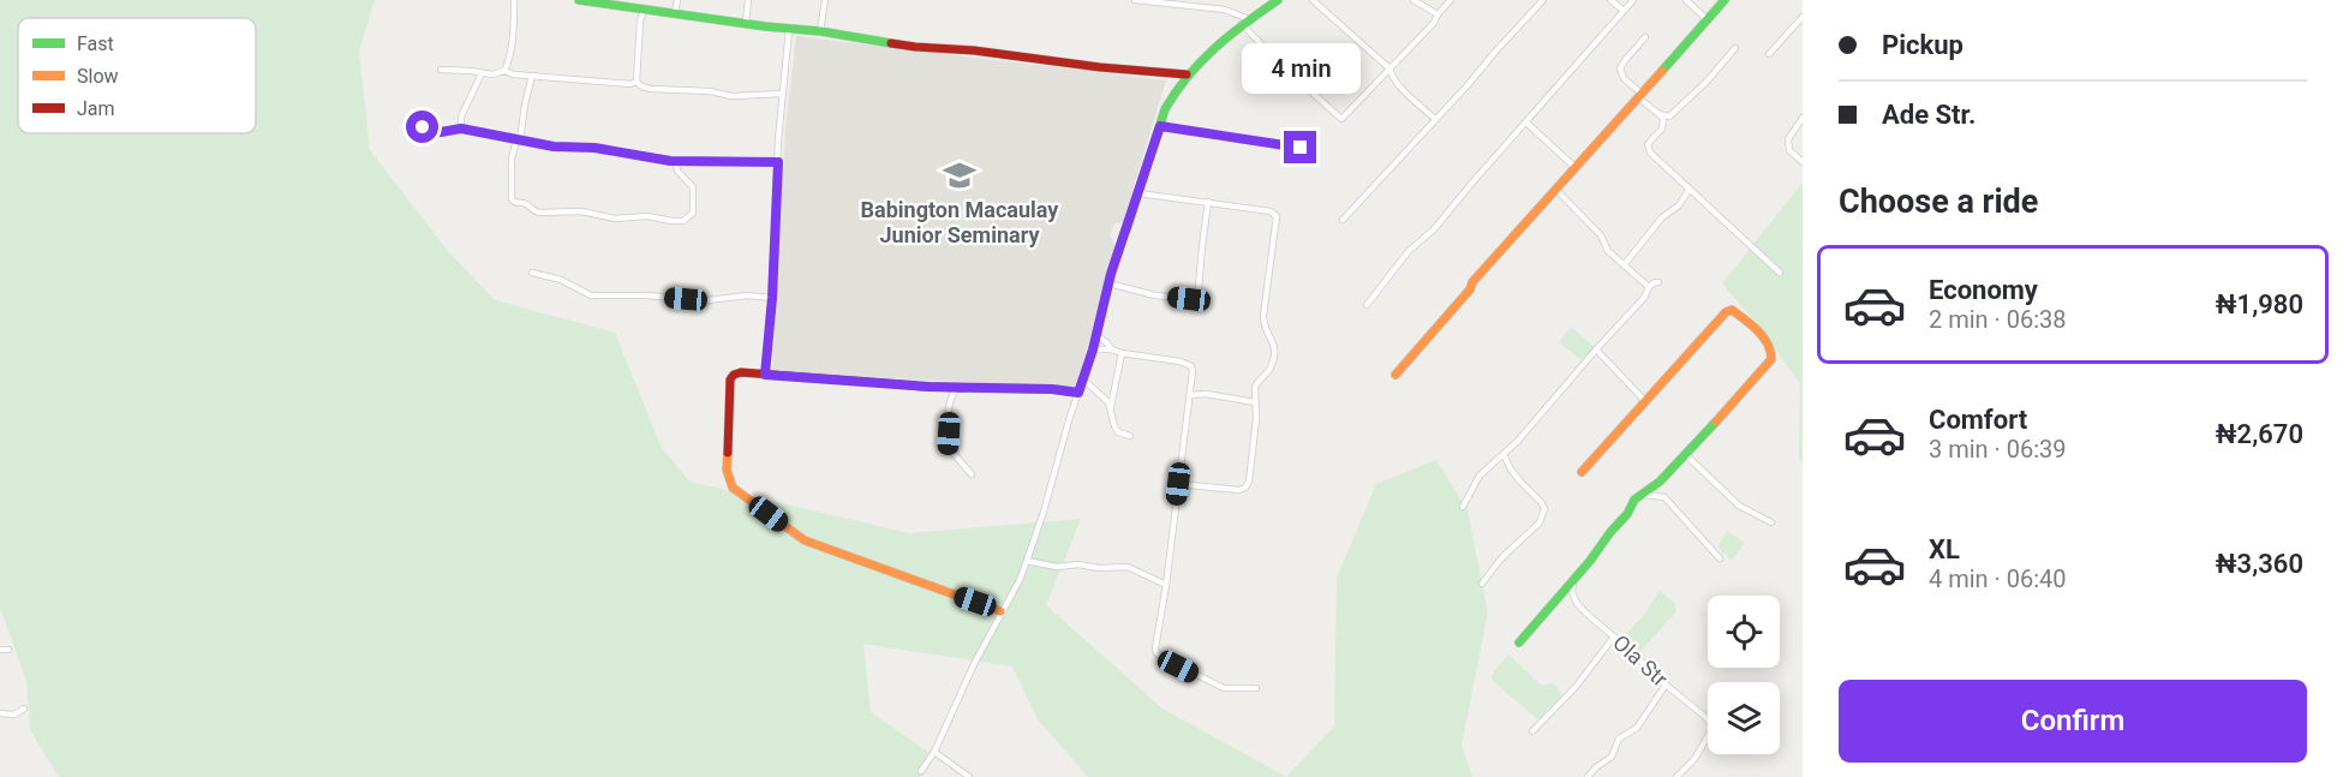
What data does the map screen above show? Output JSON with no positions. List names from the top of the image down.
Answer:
{
  "streets": {
    "street": ["Ola Str"]
  },
  "places": {
    "school or university": ["Babington Macaulay Junior Seminary"]
  },
  "legend": ["Fast", "Slow", "Jam"],
  "page": {
    "banner": ["Pickup", "Ade Str."],
    "bubble": "4 min",
    "heading": "Choose a ride",
    "list": [
      {
        "name": "Economy",
        "note": "2 min · 06:38",
        "value": "₦1,980"
      },
      {
        "name": "Comfort",
        "note": "3 min · 06:39",
        "value": "₦2,670"
      },
      {
        "name": "XL",
        "note": "4 min · 06:40",
        "value": "₦3,360"
      }
    ],
    "buttons": "Confirm"
  }
}
